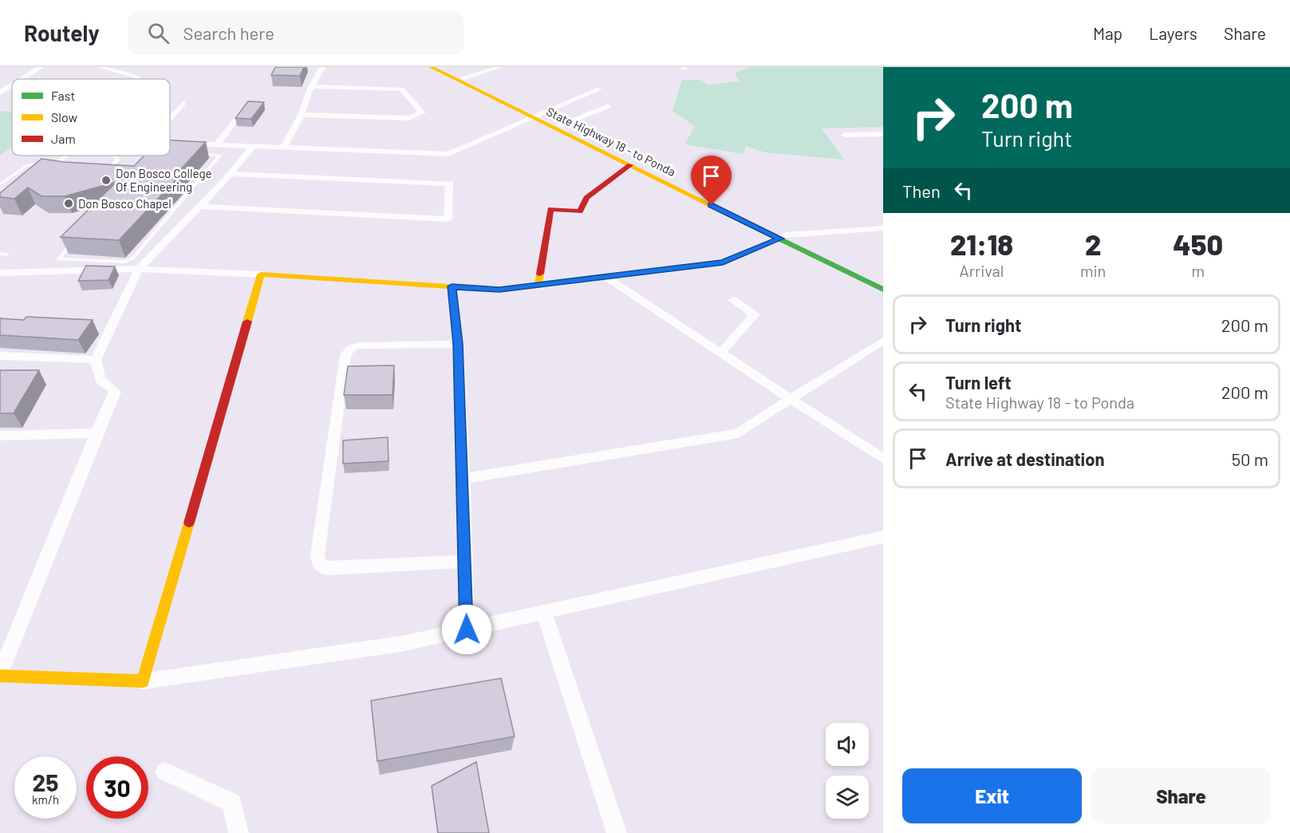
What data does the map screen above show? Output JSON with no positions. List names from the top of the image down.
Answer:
{
  "streets": {
    "main road": ["State Highway 18 - to Ponda"]
  },
  "places": ["Don Bosco College Of Engineering", "Don Bosco Chapel"],
  "legend": ["Fast", "Slow", "Jam"],
  "page": {
    "header": "Routely",
    "search": "Search here",
    "nav": ["Map", "Layers", "Share"],
    "turn": ["200 m", "Turn right"],
    "then": "Then",
    "eta": [
      "21:18",
      "Arrival",
      "2",
      "min",
      "450",
      "m"
    ],
    "list": [
      {
        "name": "Turn right",
        "value": "200 m"
      },
      {
        "name": "Turn left",
        "note": "State Highway 18 - to Ponda",
        "value": "200 m"
      },
      {
        "name": "Arrive at destination",
        "value": "50 m"
      }
    ],
    "speed": "25 km/h",
    "limit": "30",
    "buttons": ["Exit", "Share"]
  }
}
